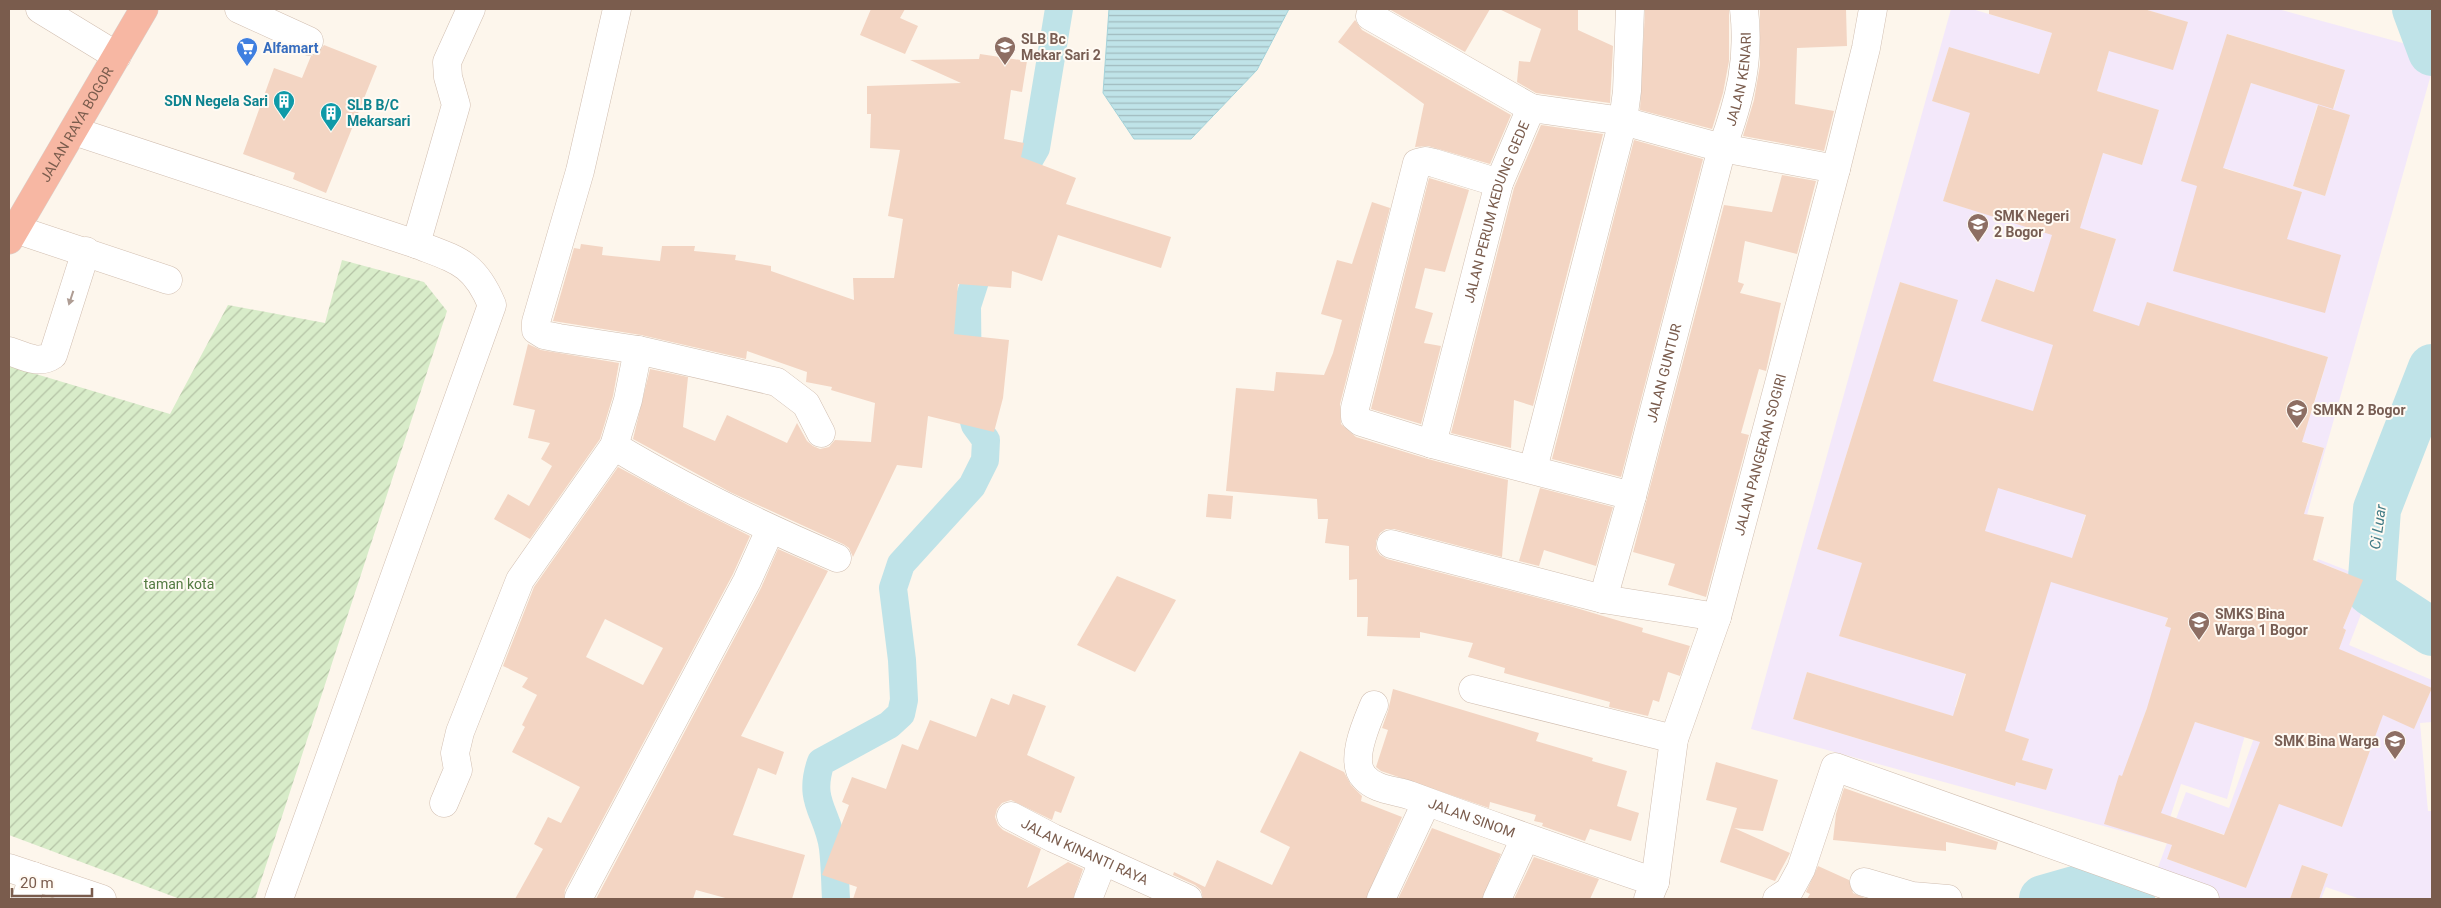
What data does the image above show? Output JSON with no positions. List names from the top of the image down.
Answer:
{
  "streets": {
    "highway": ["JALAN RAYA BOGOR"],
    "street": [
      "JALAN KENARI",
      "JALAN PERUM KEDUNG GEDE",
      "JALAN GUNTUR",
      "JALAN PANGERAN SOGIRI",
      "JALAN SINOM",
      "JALAN KINANTI RAYA"
    ]
  },
  "crossings": [
    ["JALAN KENARI", "JALAN PERUM KEDUNG GEDE"],
    ["JALAN KENARI", "JALAN GUNTUR"],
    ["JALAN PERUM KEDUNG GEDE", "JALAN GUNTUR"],
    ["JALAN PERUM KEDUNG GEDE", "JALAN PANGERAN SOGIRI"],
    ["JALAN PANGERAN SOGIRI", "JALAN SINOM"]
  ],
  "water": ["Ci Luar"],
  "parks": ["taman kota"],
  "places": {
    "school or university": [
      "SLB Bc Mekar Sari 2",
      "SMK Negeri 2 Bogor",
      "SMKN 2 Bogor",
      "SMKS Bina Warga 1 Bogor",
      "SMK Bina Warga"
    ],
    "supermarket": ["Alfamart"],
    "building": ["SDN Negela Sari", "SLB B/C Mekarsari"]
  },
  "scale_bar": "20 m"
}
